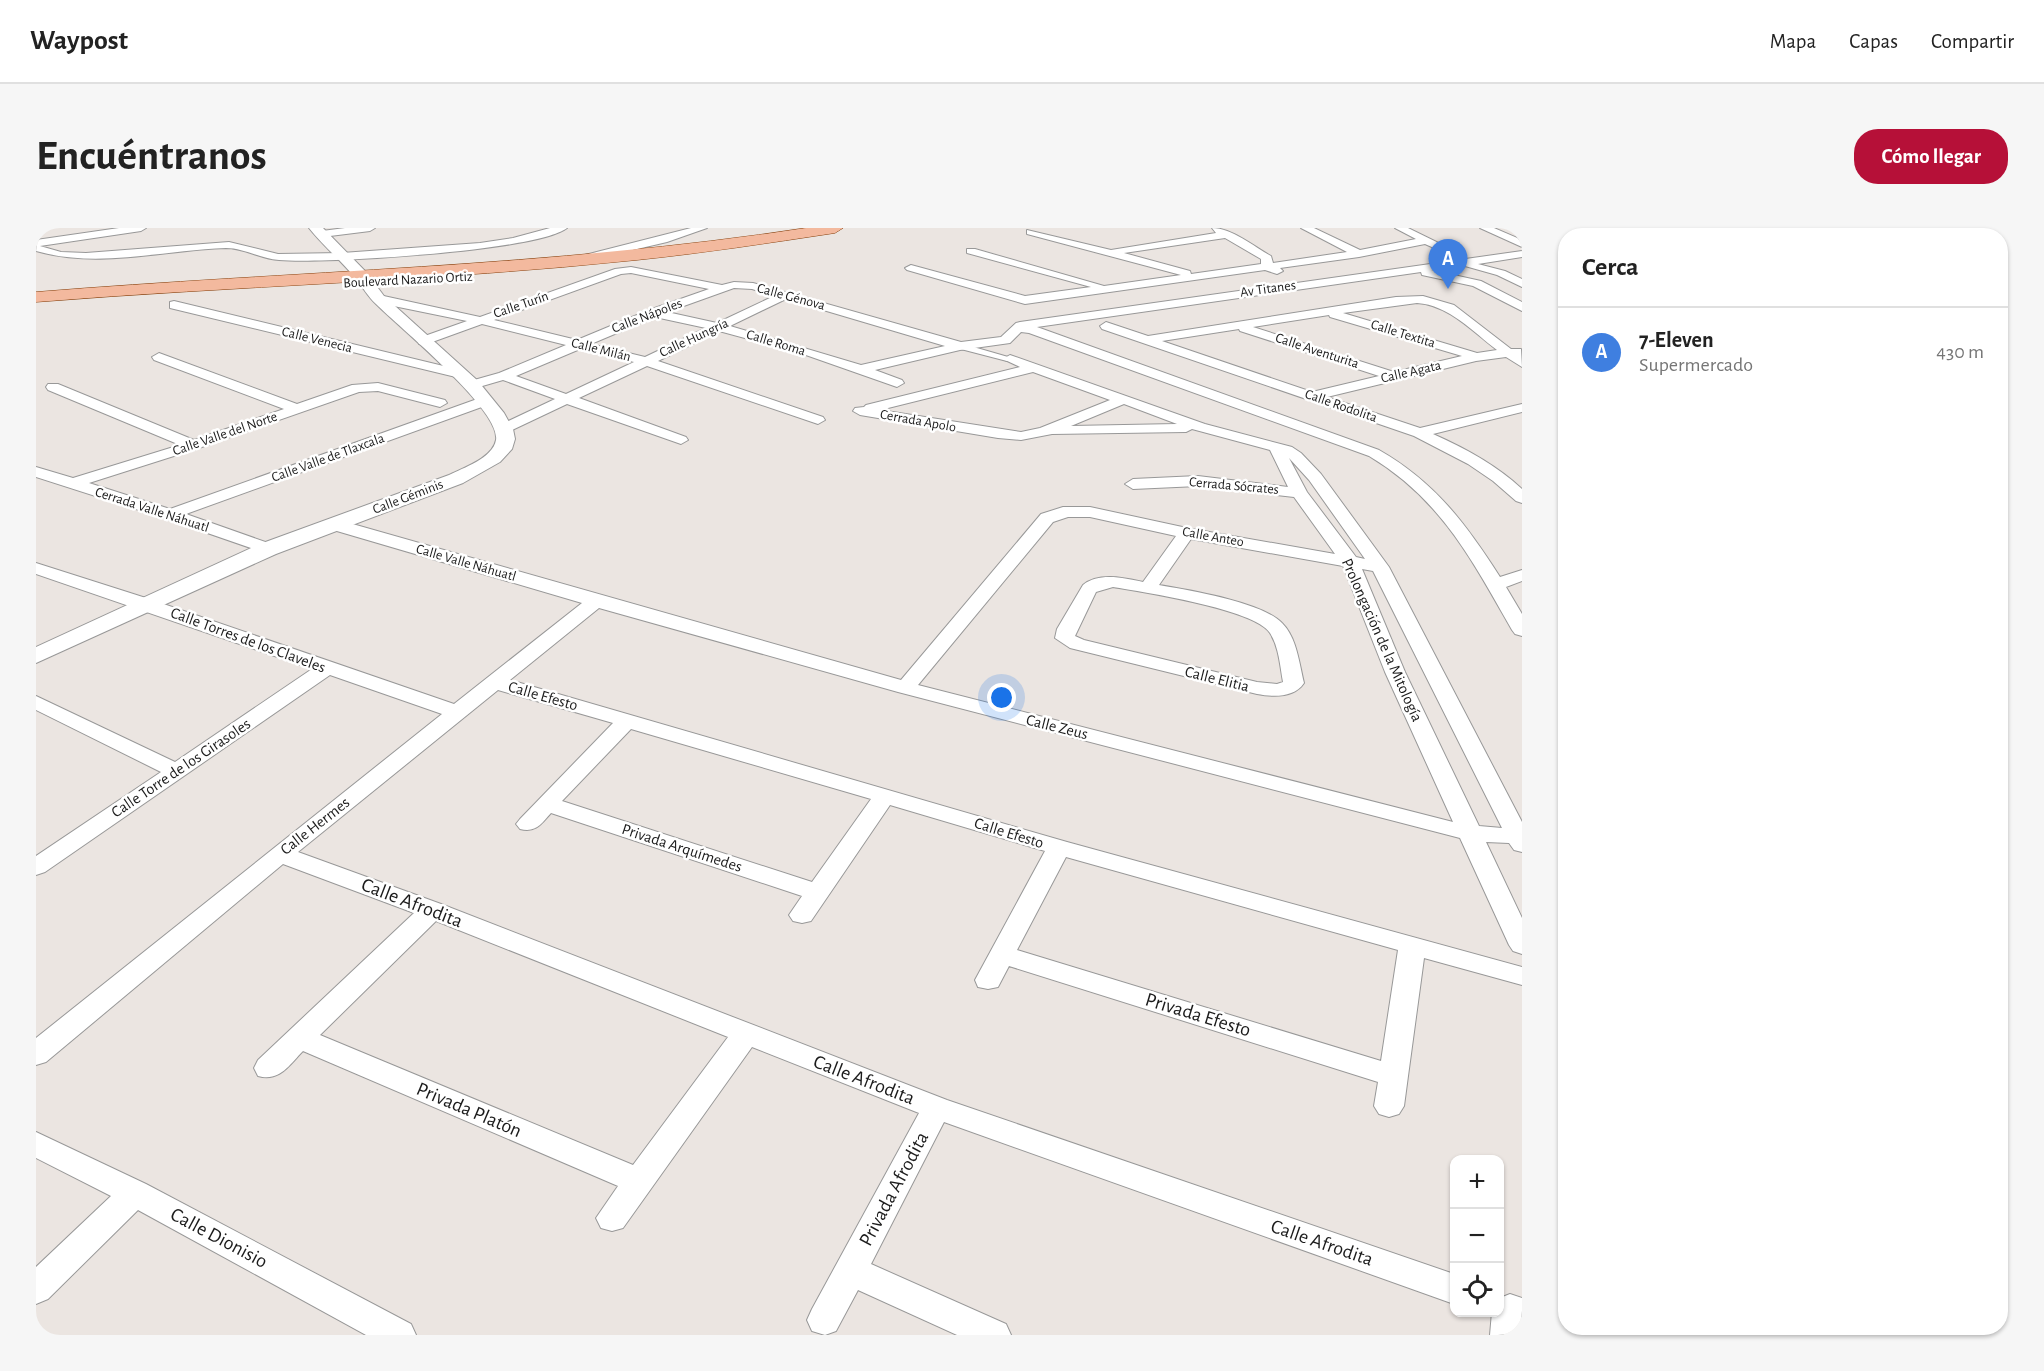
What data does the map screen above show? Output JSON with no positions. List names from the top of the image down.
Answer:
{
  "streets": {
    "main road": ["Boulevard Nazario Ortiz"],
    "street": [
      "Av Titanes",
      "Calle Génova",
      "Calle Turín",
      "Calle Nápoles",
      "Calle Textita",
      "Calle Hungría",
      "Calle Venecia",
      "Calle Roma",
      "Calle Milán",
      "Calle Aventurita",
      "Calle Agata",
      "Calle Rodolita",
      "Cerrada Apolo",
      "Calle Valle del Norte",
      "Calle Valle de Tlaxcala",
      "Cerrada Sócrates",
      "Calle Géminis",
      "Cerrada Valle Náhuatl",
      "Calle Anteo",
      "Calle Valle Náhuatl",
      "Calle Torres de los Claveles",
      "Prolongación de la Mitología",
      "Calle Elitia",
      "Calle Efesto",
      "Calle Zeus",
      "Calle Torre de los Girasoles",
      "Calle Hermes",
      "Privada Arquímedes",
      "Calle Afrodita",
      "Privada Efesto",
      "Privada Platón",
      "Privada Afrodita",
      "Calle Dionisio"
    ]
  },
  "crossings": [
    ["Av Titanes", "Calle Génova"],
    ["Av Titanes", "Calle Roma"],
    ["Calle Génova", "Calle Turín"],
    ["Calle Génova", "Calle Nápoles"],
    ["Calle Génova", "Calle Hungría"],
    ["Calle Turín", "Calle Milán"],
    ["Calle Nápoles", "Calle Venecia"],
    ["Calle Nápoles", "Calle Roma"],
    ["Calle Nápoles", "Calle Milán"],
    ["Calle Textita", "Calle Agata"],
    ["Calle Textita", "Calle Rodolita"],
    ["Calle Hungría", "Calle Roma"],
    ["Calle Hungría", "Calle Milán"],
    ["Calle Hungría", "Calle Géminis"],
    ["Calle Aventurita", "Calle Agata"],
    ["Calle Aventurita", "Calle Rodolita"],
    ["Calle Agata", "Calle Rodolita"],
    ["Cerrada Apolo", "Prolongación de la Mitología"],
    ["Calle Valle del Norte", "Cerrada Valle Náhuatl"],
    ["Calle Valle de Tlaxcala", "Cerrada Valle Náhuatl"],
    ["Cerrada Sócrates", "Prolongación de la Mitología"],
    ["Calle Géminis", "Cerrada Valle Náhuatl"],
    ["Calle Géminis", "Calle Valle Náhuatl"],
    ["Calle Géminis", "Calle Torres de los Claveles"],
    ["Calle Anteo", "Prolongación de la Mitología"],
    ["Calle Anteo", "Calle Zeus"],
    ["Calle Valle Náhuatl", "Calle Zeus"],
    ["Calle Valle Náhuatl", "Calle Hermes"],
    ["Calle Torres de los Claveles", "Calle Torre de los Girasoles"],
    ["Calle Torres de los Claveles", "Calle Hermes"],
    ["Prolongación de la Mitología", "Calle Zeus"],
    ["Calle Efesto", "Calle Hermes"],
    ["Calle Zeus", "Calle Hermes"],
    ["Calle Hermes", "Calle Afrodita"],
    ["Calle Afrodita", "Privada Afrodita"]
  ],
  "page": {
    "header": "Waypost",
    "nav": ["Mapa", "Capas", "Compartir"],
    "buttons": "Cómo llegar",
    "title": "Encuéntranos",
    "heading": "Cerca",
    "pins": "A",
    "list": [
      {
        "mark": "A",
        "name": "7-Eleven",
        "note": "Supermercado",
        "value": "430 m"
      }
    ],
    "map_buttons": ["+", "−"]
  }
}
